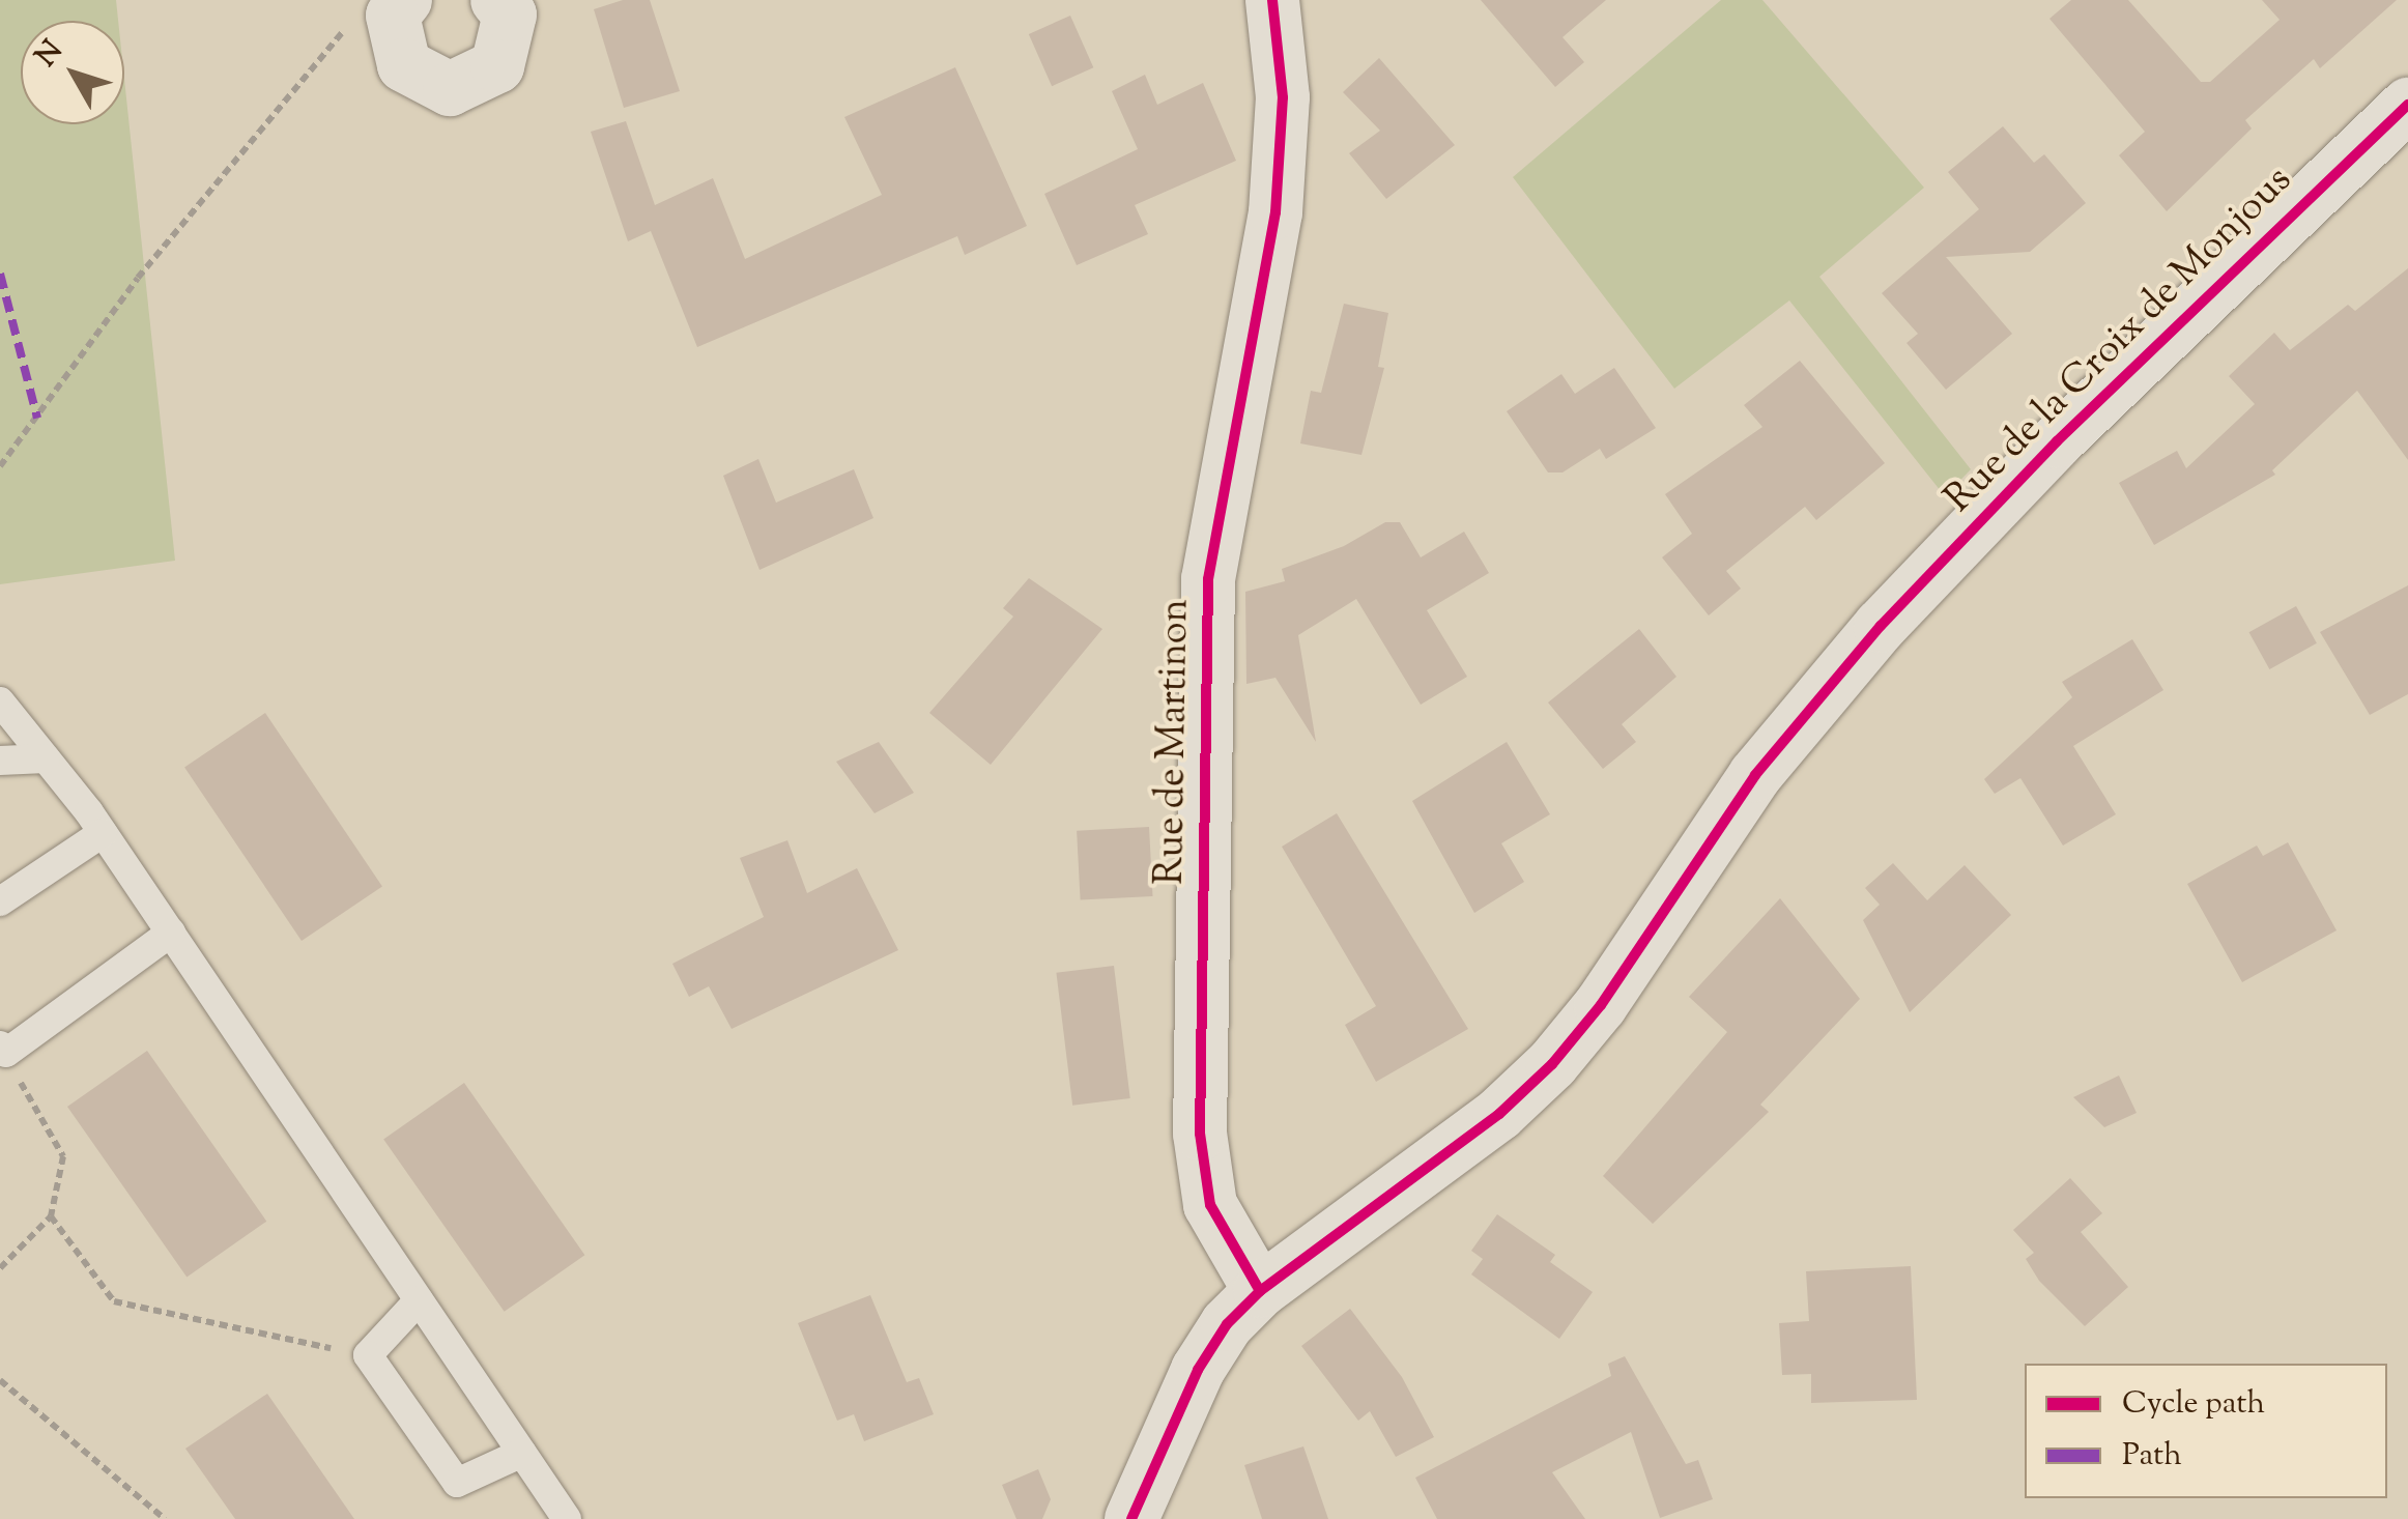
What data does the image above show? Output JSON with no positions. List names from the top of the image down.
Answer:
{
  "streets": {
    "street": ["Rue de la Croix de Monjous", "Rue de Martinon"]
  },
  "crossings": [
    ["Rue de la Croix de Monjous", "Rue de Martinon"]
  ],
  "legend": ["Cycle path", "Path"],
  "north": "top left"
}
